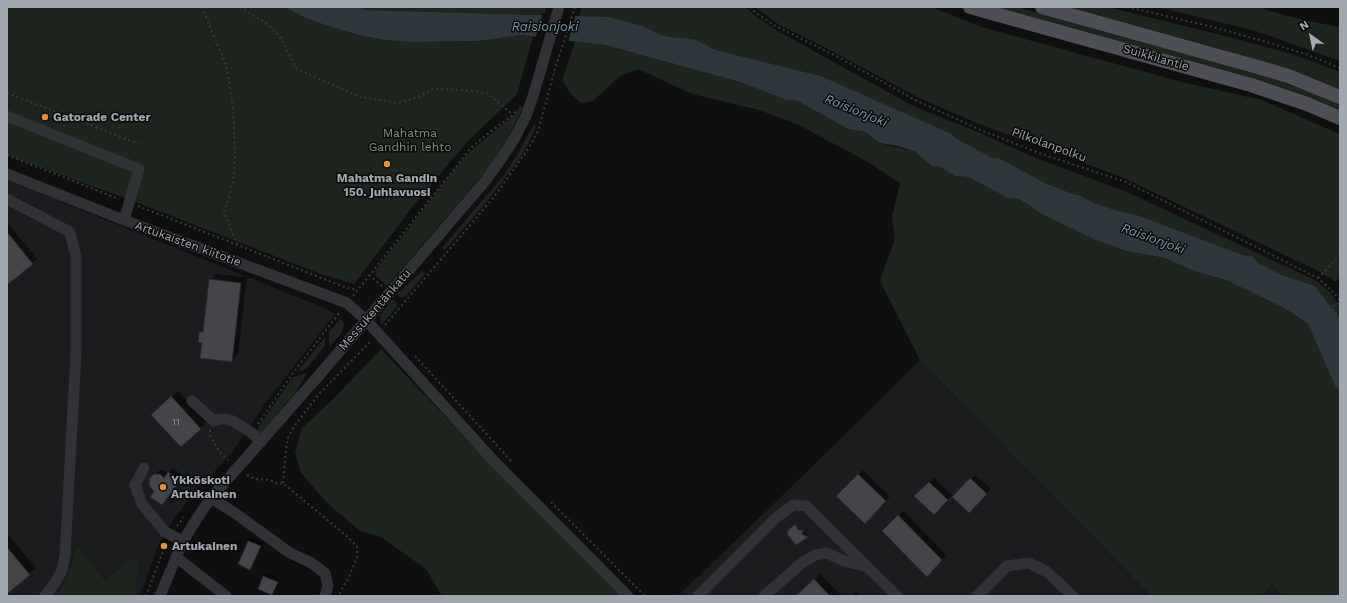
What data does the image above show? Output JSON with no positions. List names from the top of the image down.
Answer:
{
  "streets": {
    "main road": ["Suikkilantie"],
    "street": ["Artukaisten kiitotie", "Messukentänkatu"],
    "path": ["Pilkolanpolku"]
  },
  "crossings": [
    ["Artukaisten kiitotie", "Messukentänkatu"]
  ],
  "water": ["Raisionjoki"],
  "parks": ["Mahatma Gandhin lehto"],
  "places": [
    "Gatorade Center",
    "Mahatma Gandin 150. juhlavuosi",
    "Ykköskoti Artukainen",
    "Artukainen"
  ],
  "house_numbers": ["11"],
  "north": "top left"
}
